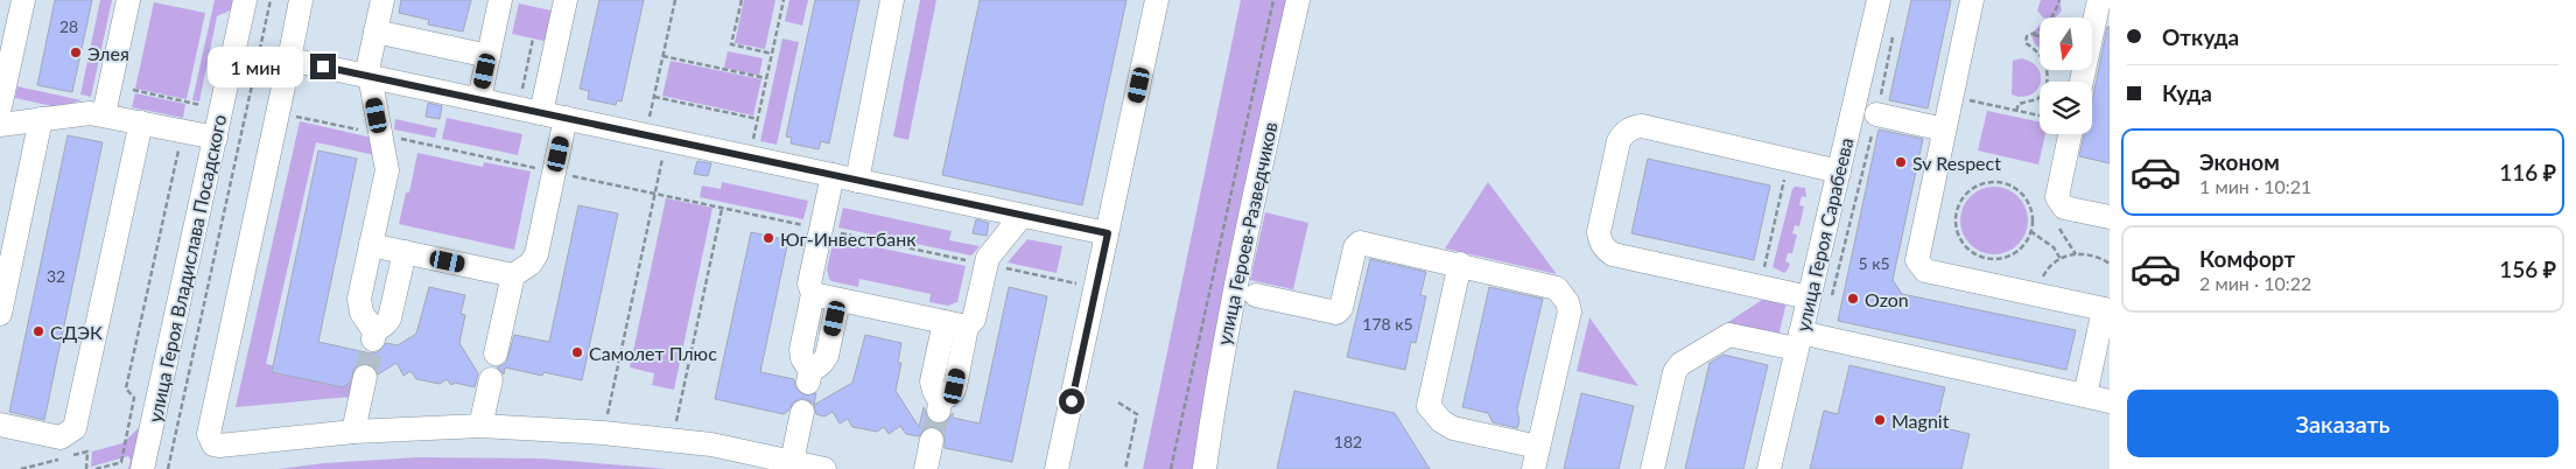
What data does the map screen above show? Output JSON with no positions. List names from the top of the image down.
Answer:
{
  "streets": {
    "street": ["улица Героев-Разведчиков", "улица Героя Сарабеева", "улица Героя Владислава Посадского"]
  },
  "places": [
    "Элея",
    "Sv Respect",
    "Юг-Инвестбанк",
    "Ozon",
    "СДЭК",
    "Самолет Плюс",
    "Magnit"
  ],
  "house_numbers": [
    "28",
    "5 к5",
    "32",
    "178 к5",
    "182"
  ],
  "north": "bottom",
  "page": {
    "banner": ["Откуда", "Куда"],
    "bubble": "1 мин",
    "list": [
      {
        "name": "Эконом",
        "note": "1 мин · 10:21",
        "value": "116 ₽"
      },
      {
        "name": "Комфорт",
        "note": "2 мин · 10:22",
        "value": "156 ₽"
      }
    ],
    "buttons": "Заказать"
  }
}
